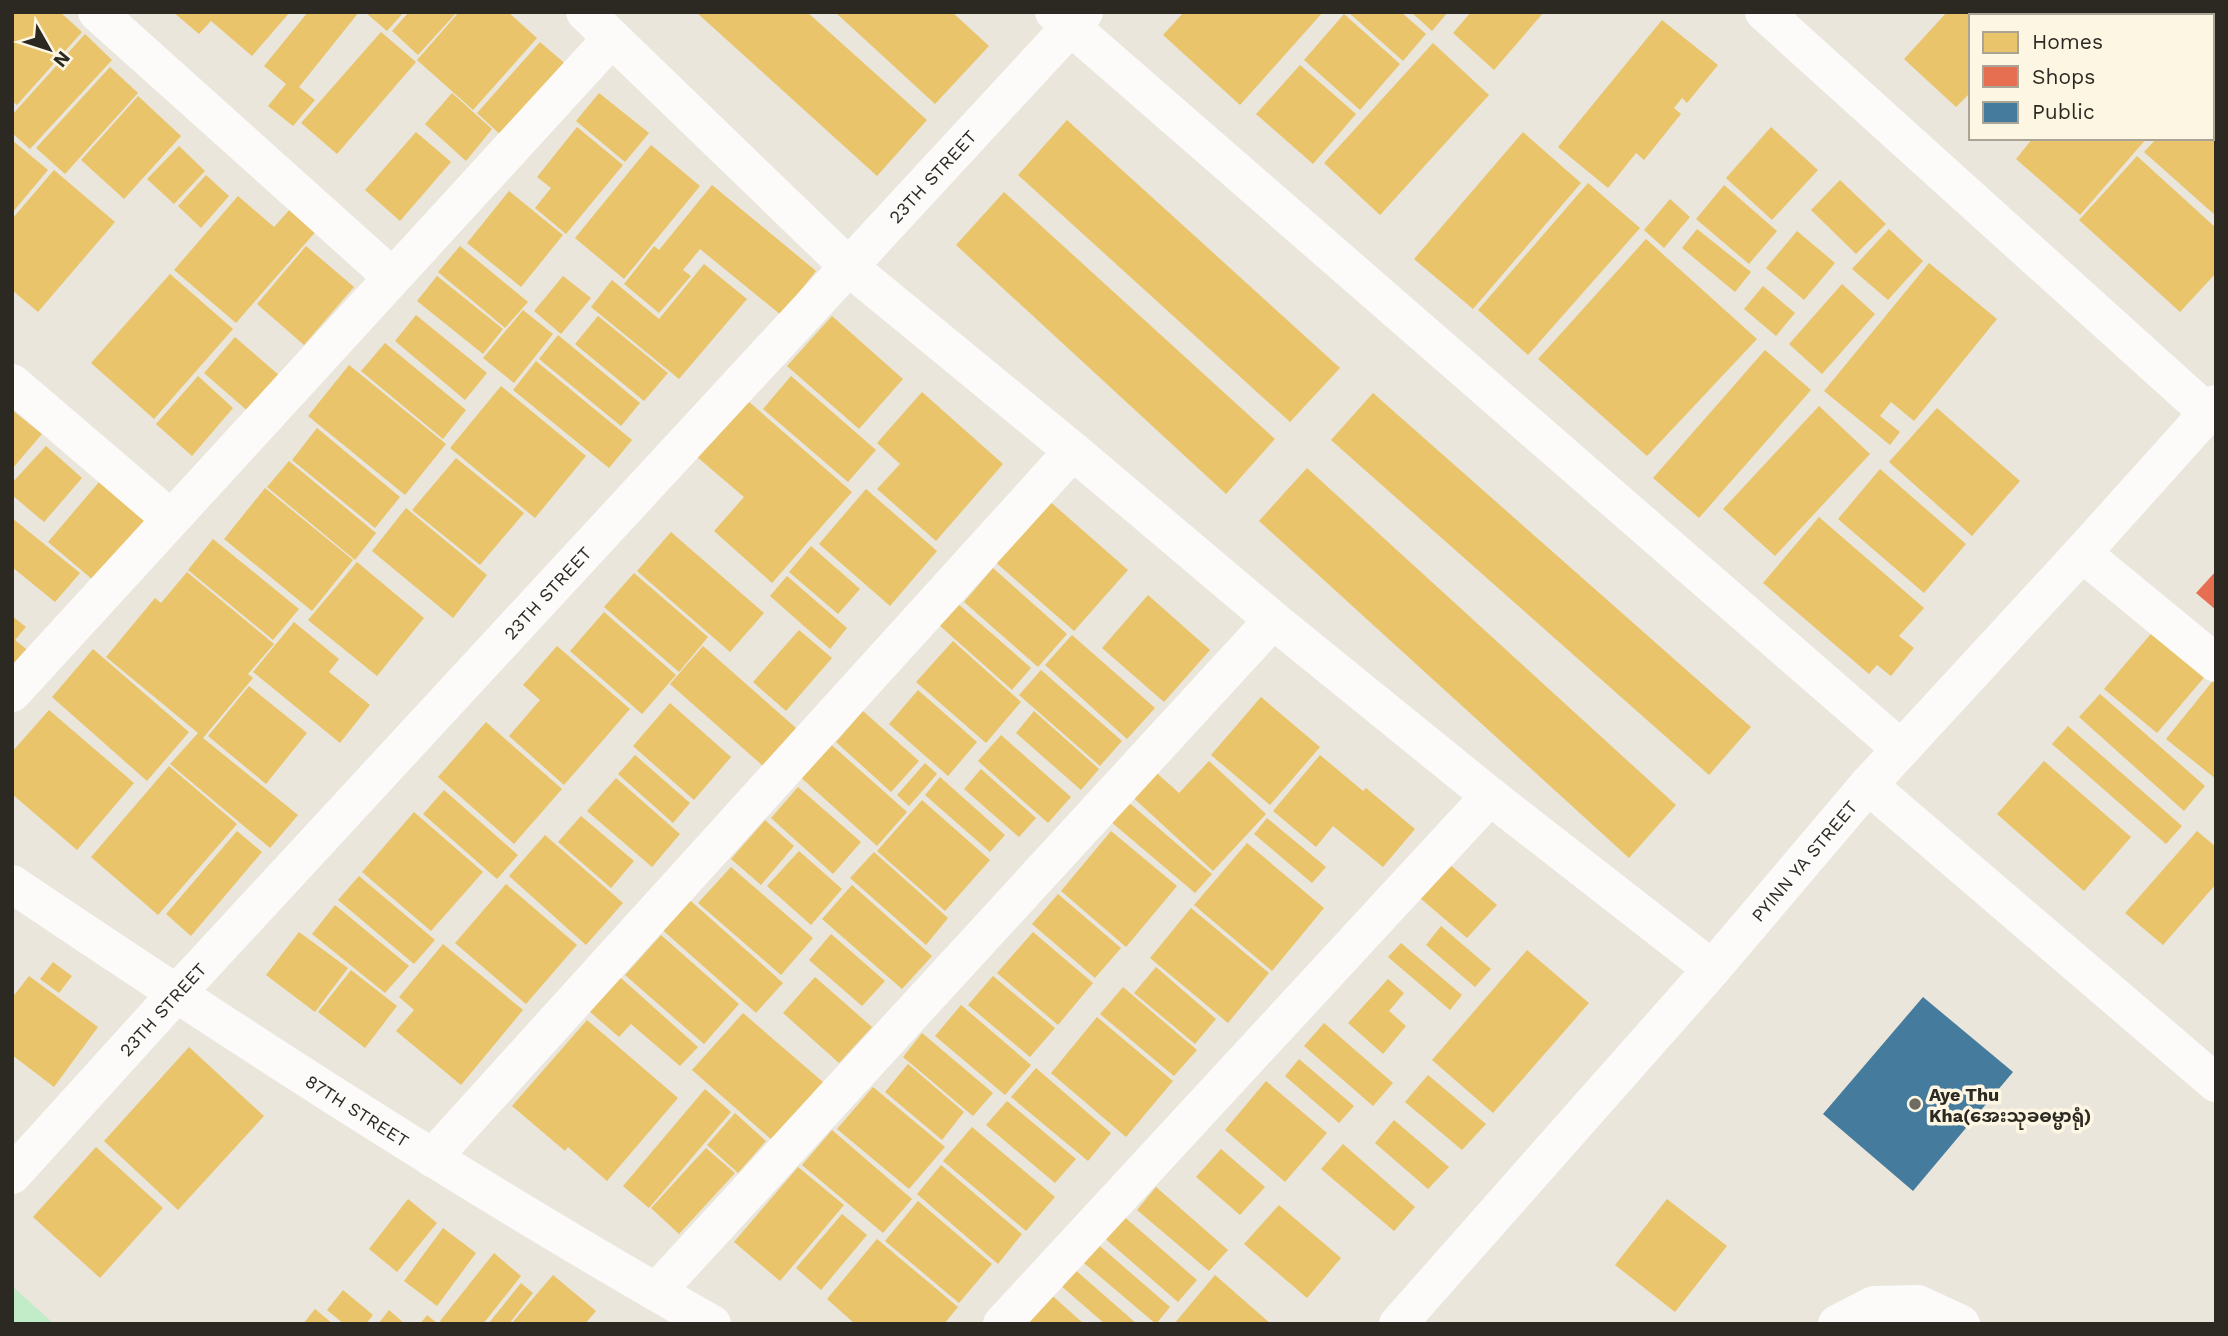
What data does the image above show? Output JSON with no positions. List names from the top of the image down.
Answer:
{
  "streets": {
    "street": ["23TH STREET", "PYINN YA STREET", "87TH STREET"]
  },
  "crossings": [
    ["23TH STREET", "87TH STREET"]
  ],
  "places": ["Aye Thu Kha(အေးသုခဓမ္မာရုံ)"],
  "legend": ["Homes", "Shops", "Public"],
  "north": "bottom right"
}
